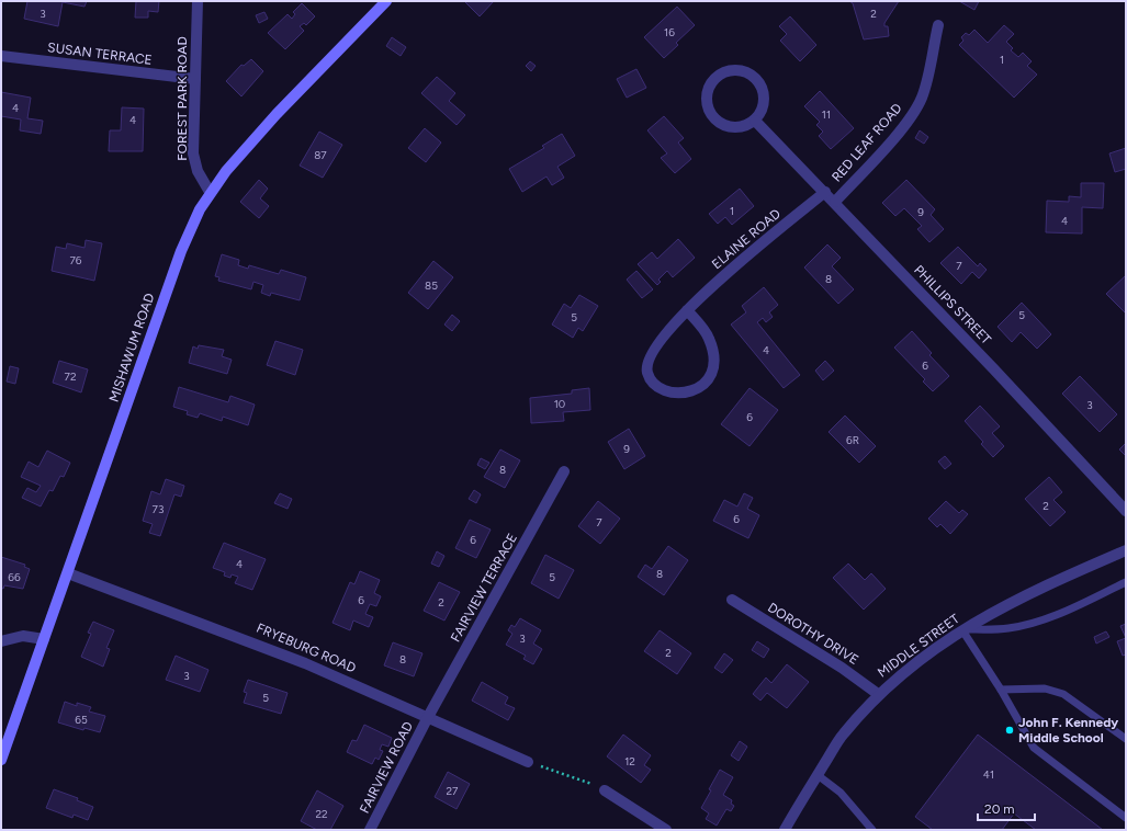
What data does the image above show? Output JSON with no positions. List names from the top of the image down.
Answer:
{
  "streets": {
    "main road": ["MISHAWUM ROAD"],
    "street": [
      "SUSAN TERRACE",
      "FOREST PARK ROAD",
      "RED LEAF ROAD",
      "ELAINE ROAD",
      "PHILLIPS STREET",
      "FAIRVIEW TERRACE",
      "DOROTHY DRIVE",
      "MIDDLE STREET",
      "FRYEBURG ROAD",
      "FAIRVIEW ROAD"
    ]
  },
  "crossings": [
    ["SUSAN TERRACE", "FOREST PARK ROAD"],
    ["FOREST PARK ROAD", "MISHAWUM ROAD"],
    ["RED LEAF ROAD", "PHILLIPS STREET"],
    ["ELAINE ROAD", "PHILLIPS STREET"],
    ["MISHAWUM ROAD", "FRYEBURG ROAD"],
    ["FAIRVIEW TERRACE", "FRYEBURG ROAD"],
    ["FAIRVIEW TERRACE", "FAIRVIEW ROAD"],
    ["DOROTHY DRIVE", "MIDDLE STREET"],
    ["FRYEBURG ROAD", "FAIRVIEW ROAD"]
  ],
  "places": ["John F. Kennedy Middle School"],
  "house_numbers": [
    "3",
    "2",
    "16",
    "1",
    "4",
    "11",
    "4",
    "87",
    "1",
    "9",
    "4",
    "76",
    "7",
    "8",
    "85",
    "5",
    "5",
    "4",
    "6",
    "72",
    "10",
    "3",
    "6",
    "6R",
    "9",
    "8",
    "2",
    "73",
    "6",
    "7",
    "6",
    "4",
    "8",
    "66",
    "5",
    "6",
    "2",
    "3",
    "2",
    "8",
    "3",
    "5",
    "65",
    "12",
    "41",
    "27",
    "22"
  ],
  "scale_bar": "20 m"
}
